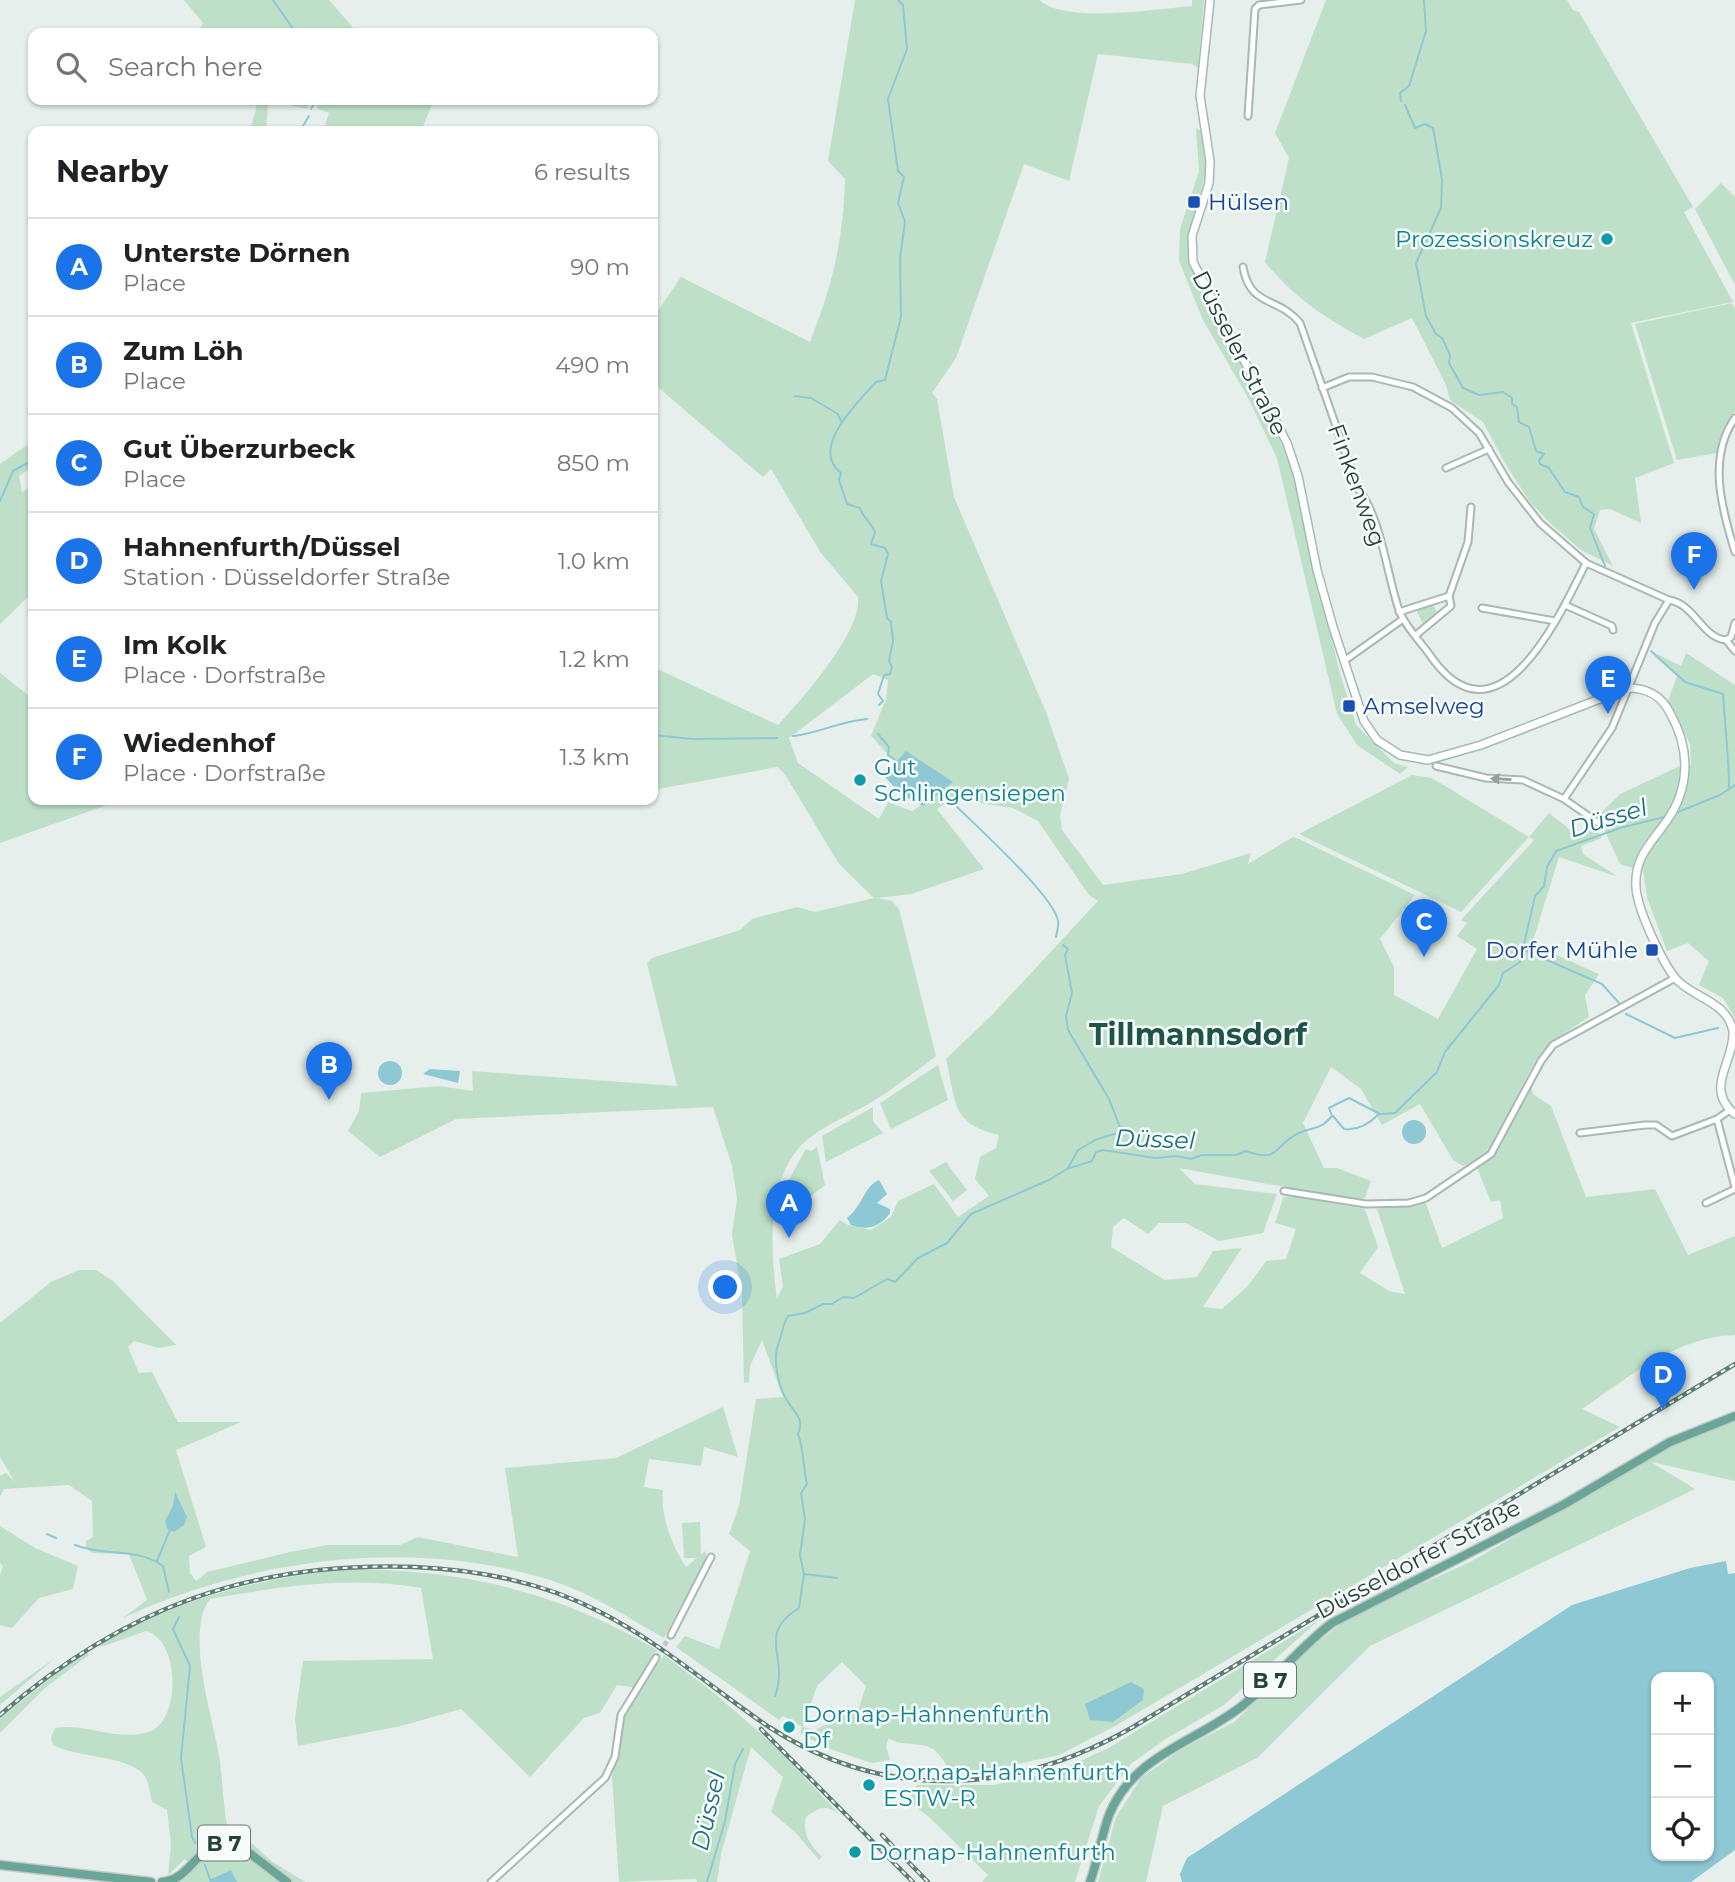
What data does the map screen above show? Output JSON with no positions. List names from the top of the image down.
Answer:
{
  "streets": {
    "main road": ["Düsseler Straße", "Düsseldorfer Straße", "B 7"],
    "street": ["Finkenweg"]
  },
  "districts": ["Tillmannsdorf"],
  "water": ["Düssel"],
  "places": {
    "transit": ["Hülsen", "Amselweg", "Dorfer Mühle"],
    "other": [
      "Prozessionskreuz",
      "Gut Schlingensiepen",
      "Dornap-Hahnenfurth Df",
      "Dornap-Hahnenfurth ESTW-R",
      "Dornap-Hahnenfurth"
    ]
  },
  "page": {
    "search": "Search here",
    "heading": ["Nearby", "6 results"],
    "list": [
      {
        "mark": "A",
        "name": "Unterste Dörnen",
        "note": "Place",
        "value": "90 m"
      },
      {
        "mark": "B",
        "name": "Zum Löh",
        "note": "Place",
        "value": "490 m"
      },
      {
        "mark": "C",
        "name": "Gut Überzurbeck",
        "note": "Place",
        "value": "850 m"
      },
      {
        "mark": "D",
        "name": "Hahnenfurth/Düssel",
        "note": "Station · Düsseldorfer Straße",
        "value": "1.0 km"
      },
      {
        "mark": "E",
        "name": "Im Kolk",
        "note": "Place · Dorfstraße",
        "value": "1.2 km"
      },
      {
        "mark": "F",
        "name": "Wiedenhof",
        "note": "Place · Dorfstraße",
        "value": "1.3 km"
      }
    ],
    "pins": [
      "F",
      "E",
      "C",
      "B",
      "A",
      "D"
    ],
    "map_buttons": ["+", "−"]
  }
}
